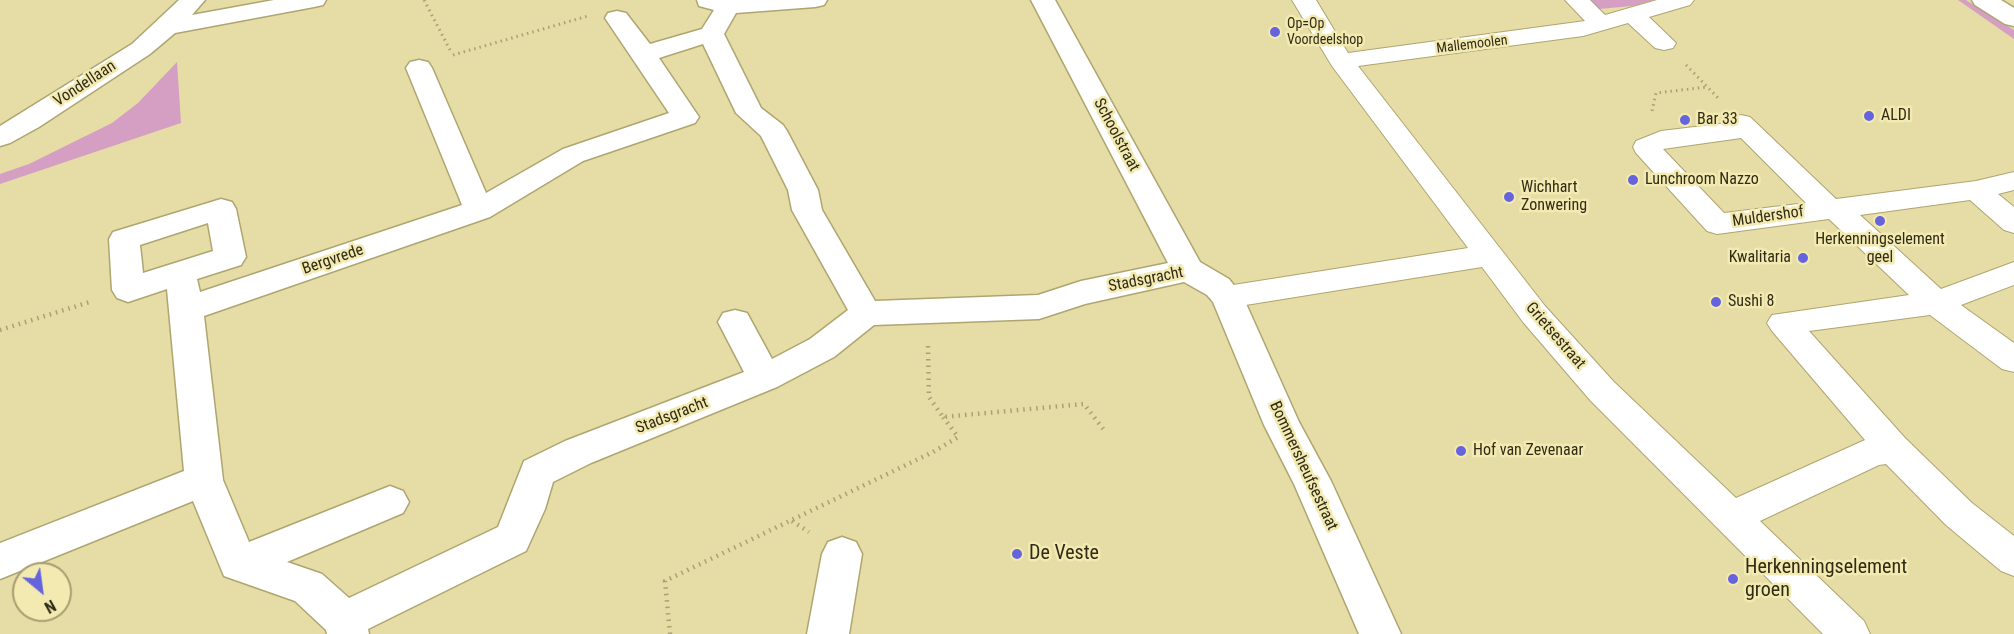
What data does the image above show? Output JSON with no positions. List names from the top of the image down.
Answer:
{
  "streets": {
    "street": [
      "Mallemoolen",
      "Vondellaan",
      "Schoolstraat",
      "Muldershof",
      "Bergvrede",
      "Stadsgracht",
      "Grietsestraat",
      "Bommersheufsestraat"
    ]
  },
  "crossings": [
    ["Mallemoolen", "Grietsestraat"],
    ["Schoolstraat", "Stadsgracht"],
    ["Stadsgracht", "Bommersheufsestraat"]
  ],
  "places": [
    "Op=Op Voordeelshop",
    "ALDI",
    "Bar 33",
    "Lunchroom Nazzo",
    "Wichhart Zonwering",
    "Herkenningselement geel",
    "Kwalitaria",
    "Sushi 8",
    "Hof van Zevenaar",
    "De Veste",
    "Herkenningselement groen"
  ],
  "north": "bottom right"
}
